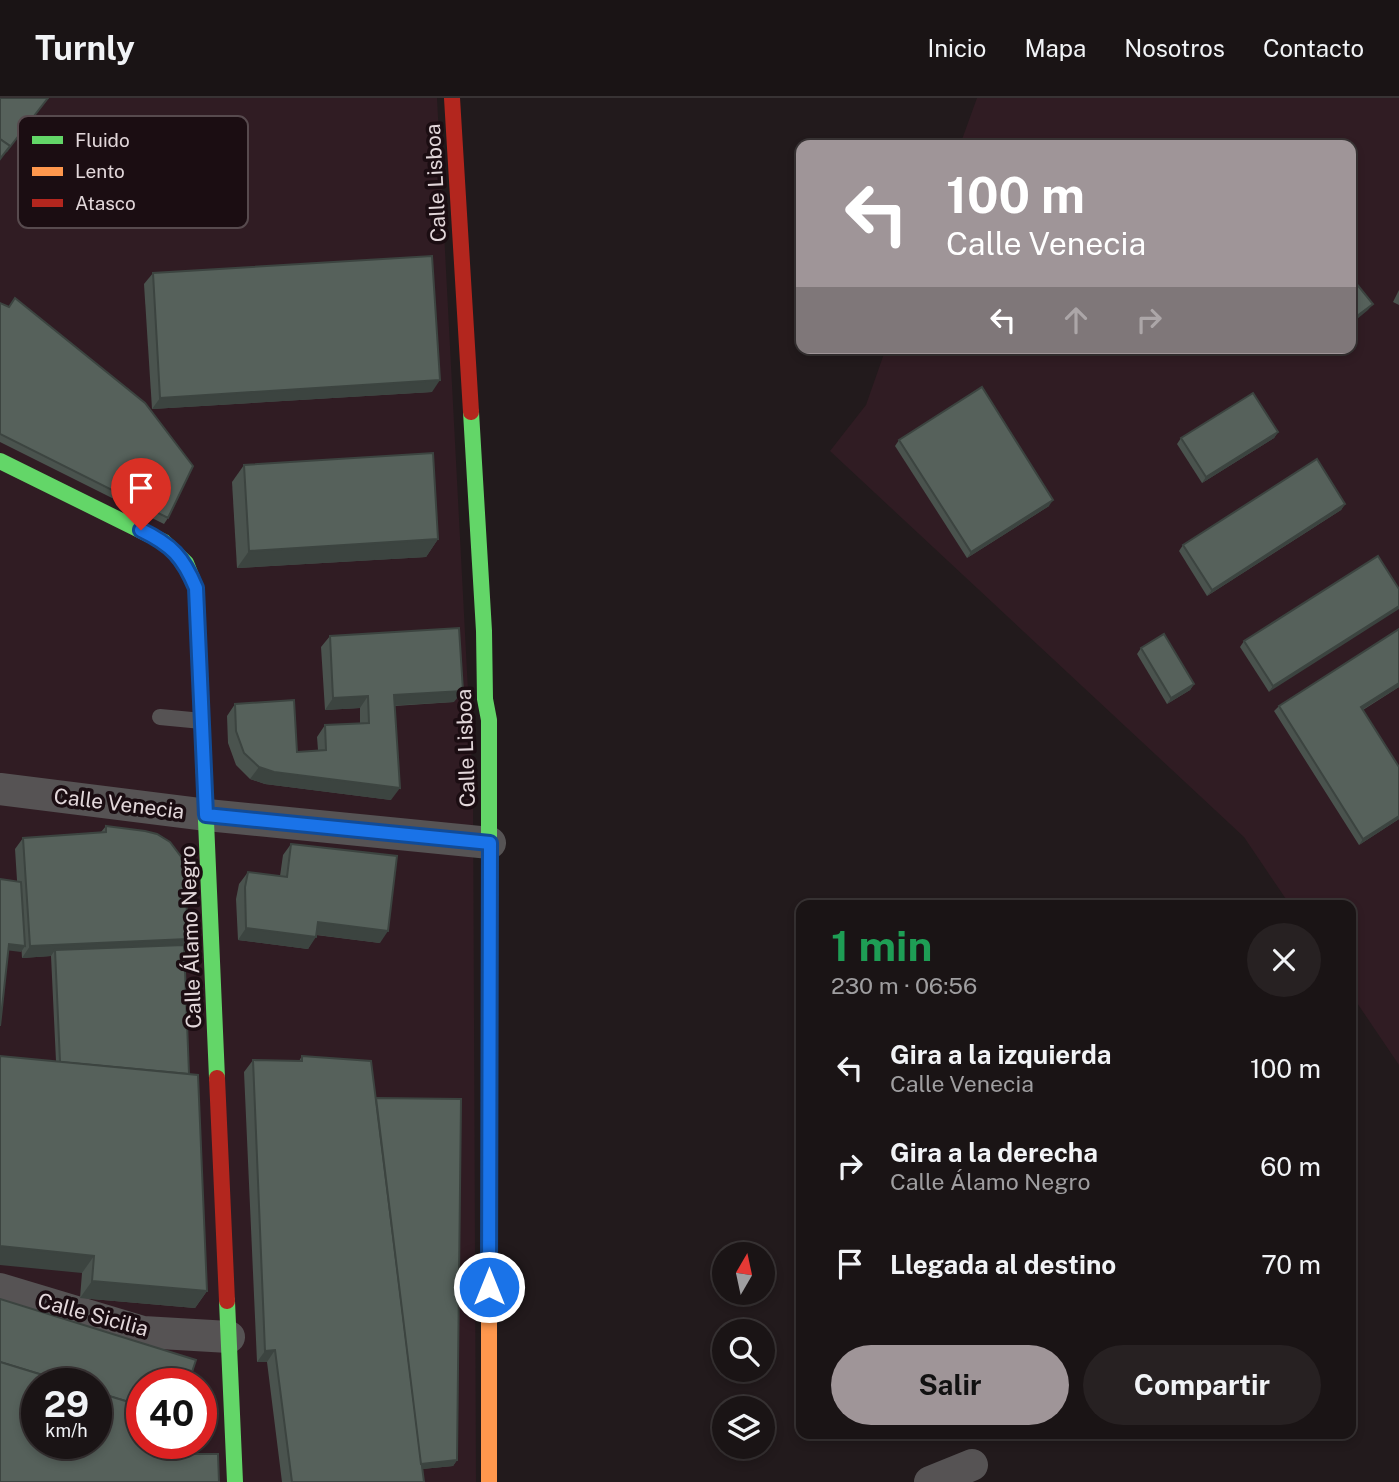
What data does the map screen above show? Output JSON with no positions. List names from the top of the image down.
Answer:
{
  "streets": {
    "street": [
      "Calle Lisboa",
      "Calle Venecia",
      "Calle Álamo Negro",
      "Calle Sicilia"
    ]
  },
  "crossings": [
    ["Calle Lisboa", "Calle Venecia"],
    ["Calle Venecia", "Calle Álamo Negro"],
    ["Calle Álamo Negro", "Calle Sicilia"]
  ],
  "legend": ["Fluido", "Lento", "Atasco"],
  "north": "top",
  "page": {
    "header": "Turnly",
    "nav": [
      "Inicio",
      "Mapa",
      "Nosotros",
      "Contacto"
    ],
    "turn": ["100 m", "Calle Venecia"],
    "heading": ["1 min", "230 m · 06:56"],
    "list": [
      {
        "name": "Gira a la izquierda",
        "note": "Calle Venecia",
        "value": "100 m"
      },
      {
        "name": "Gira a la derecha",
        "note": "Calle Álamo Negro",
        "value": "60 m"
      },
      {
        "name": "Llegada al destino",
        "value": "70 m"
      }
    ],
    "buttons": ["Salir", "Compartir"],
    "speed": "29 km/h",
    "limit": "40"
  }
}
